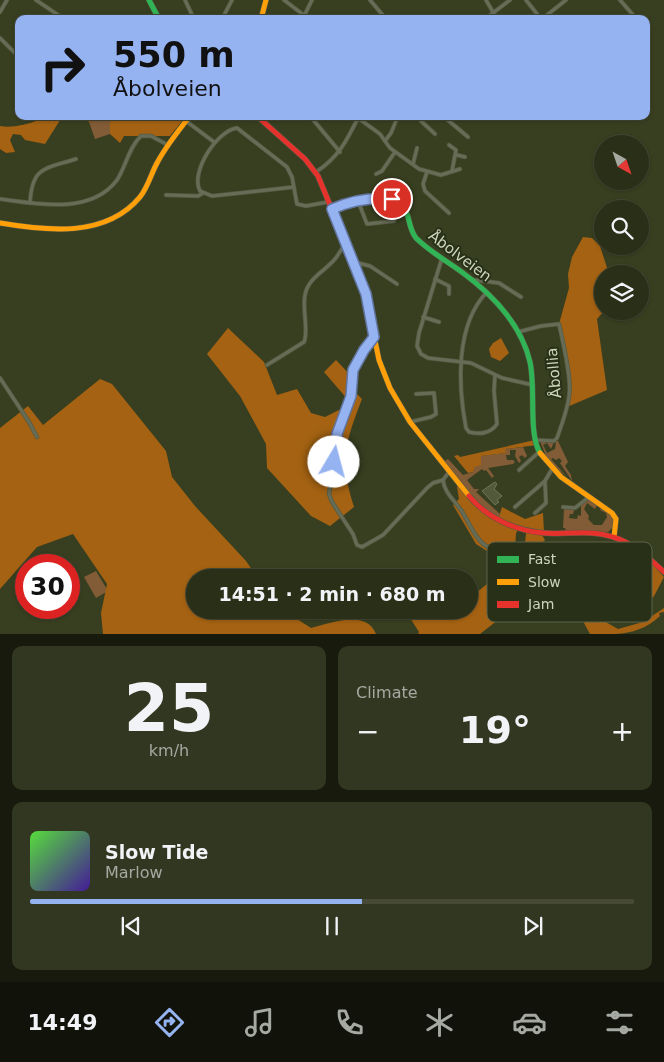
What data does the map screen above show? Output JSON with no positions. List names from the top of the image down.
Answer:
{
  "streets": {
    "main road": ["Åbolveien"],
    "street": ["Åbollia"]
  },
  "crossings": [
    ["Åbolveien", "Åbollia"]
  ],
  "legend": ["Fast", "Slow", "Jam"],
  "north": "bottom right",
  "page": {
    "turn": ["550 m", "Åbolveien"],
    "limit": "30",
    "trip": "14:51 · 2 min · 680 m",
    "tile": [
      ["25", "km/h"],
      "Climate"
    ],
    "heat": ["−", "19°", "+"],
    "song": ["Slow Tide", "Marlow"],
    "tabs": "14:49"
  }
}
